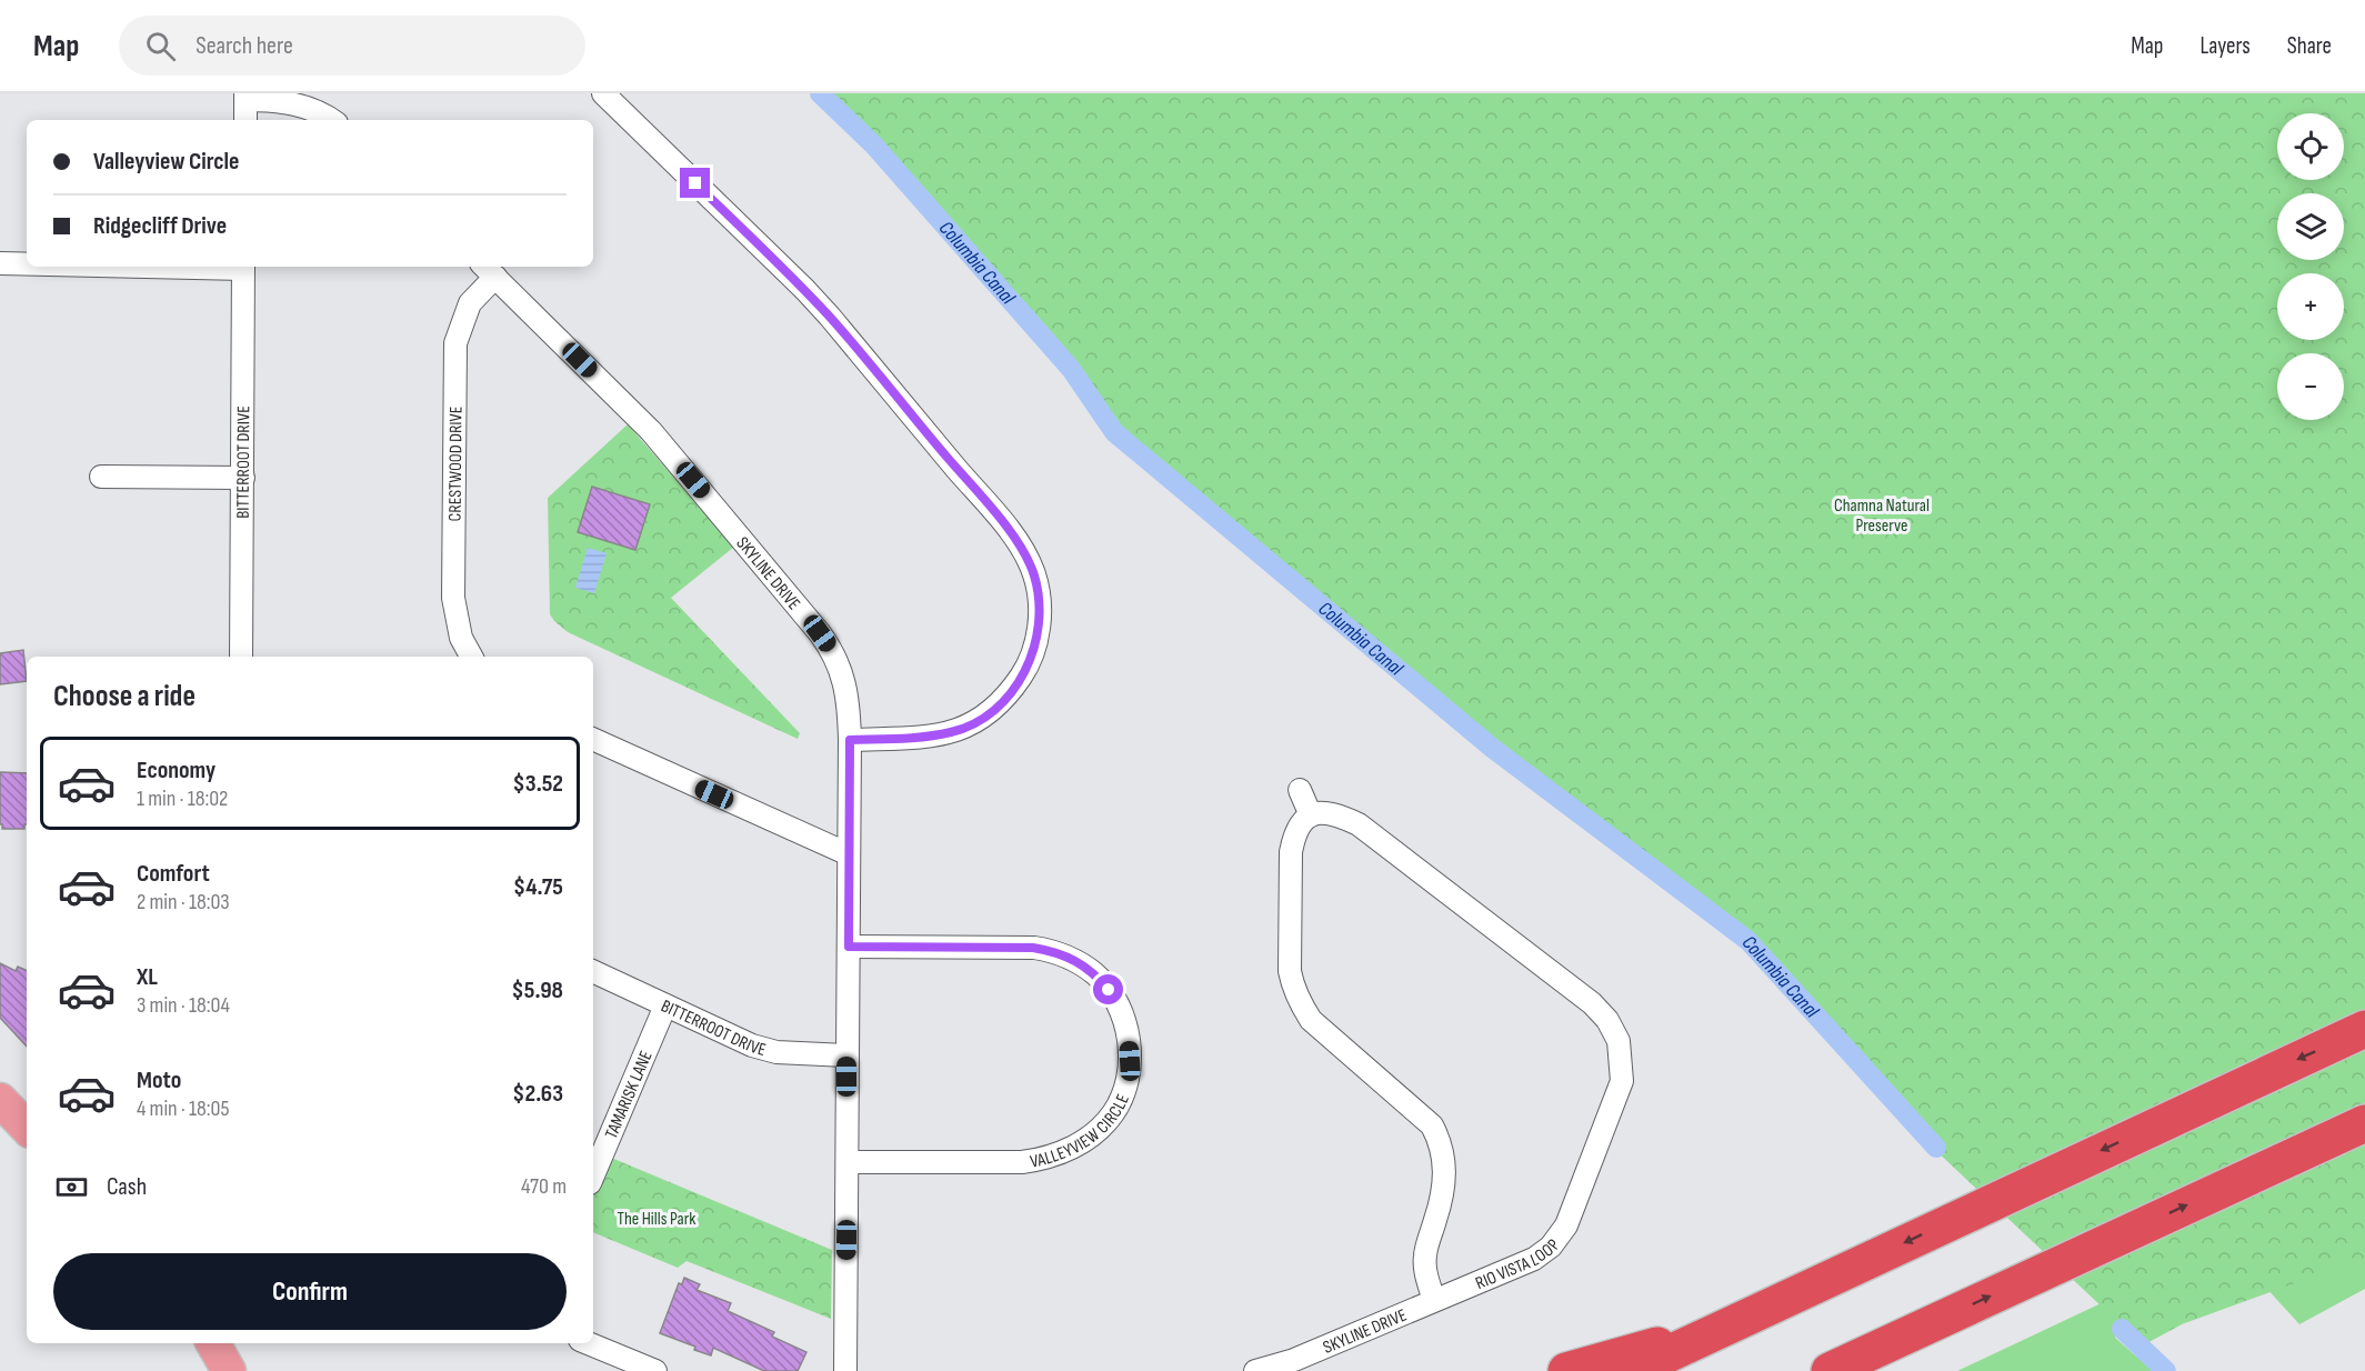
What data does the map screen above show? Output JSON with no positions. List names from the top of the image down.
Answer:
{
  "streets": {
    "street": [
      "BITTERROOT DRIVE",
      "CRESTWOOD DRIVE",
      "SKYLINE DRIVE",
      "TAMARISK LANE",
      "VALLEYVIEW CIRCLE",
      "RIO VISTA LOOP"
    ]
  },
  "crossings": [
    ["BITTERROOT DRIVE", "SKYLINE DRIVE"],
    ["BITTERROOT DRIVE", "TAMARISK LANE"],
    ["CRESTWOOD DRIVE", "SKYLINE DRIVE"],
    ["SKYLINE DRIVE", "VALLEYVIEW CIRCLE"],
    ["SKYLINE DRIVE", "RIO VISTA LOOP"]
  ],
  "water": ["Columbia Canal"],
  "parks": ["Chamna Natural Preserve", "The Hills Park"],
  "page": {
    "header": "Map",
    "search": "Search here",
    "nav": ["Map", "Layers", "Share"],
    "map_buttons": ["+", "−"],
    "banner": ["Valleyview Circle", "Ridgecliff Drive"],
    "heading": "Choose a ride",
    "list": [
      {
        "name": "Economy",
        "note": "1 min · 18:02",
        "value": "$3.52"
      },
      {
        "name": "Comfort",
        "note": "2 min · 18:03",
        "value": "$4.75"
      },
      {
        "name": "XL",
        "note": "3 min · 18:04",
        "value": "$5.98"
      },
      {
        "name": "Moto",
        "note": "4 min · 18:05",
        "value": "$2.63"
      }
    ],
    "pay": ["Cash", "470 m"],
    "buttons": "Confirm"
  }
}
